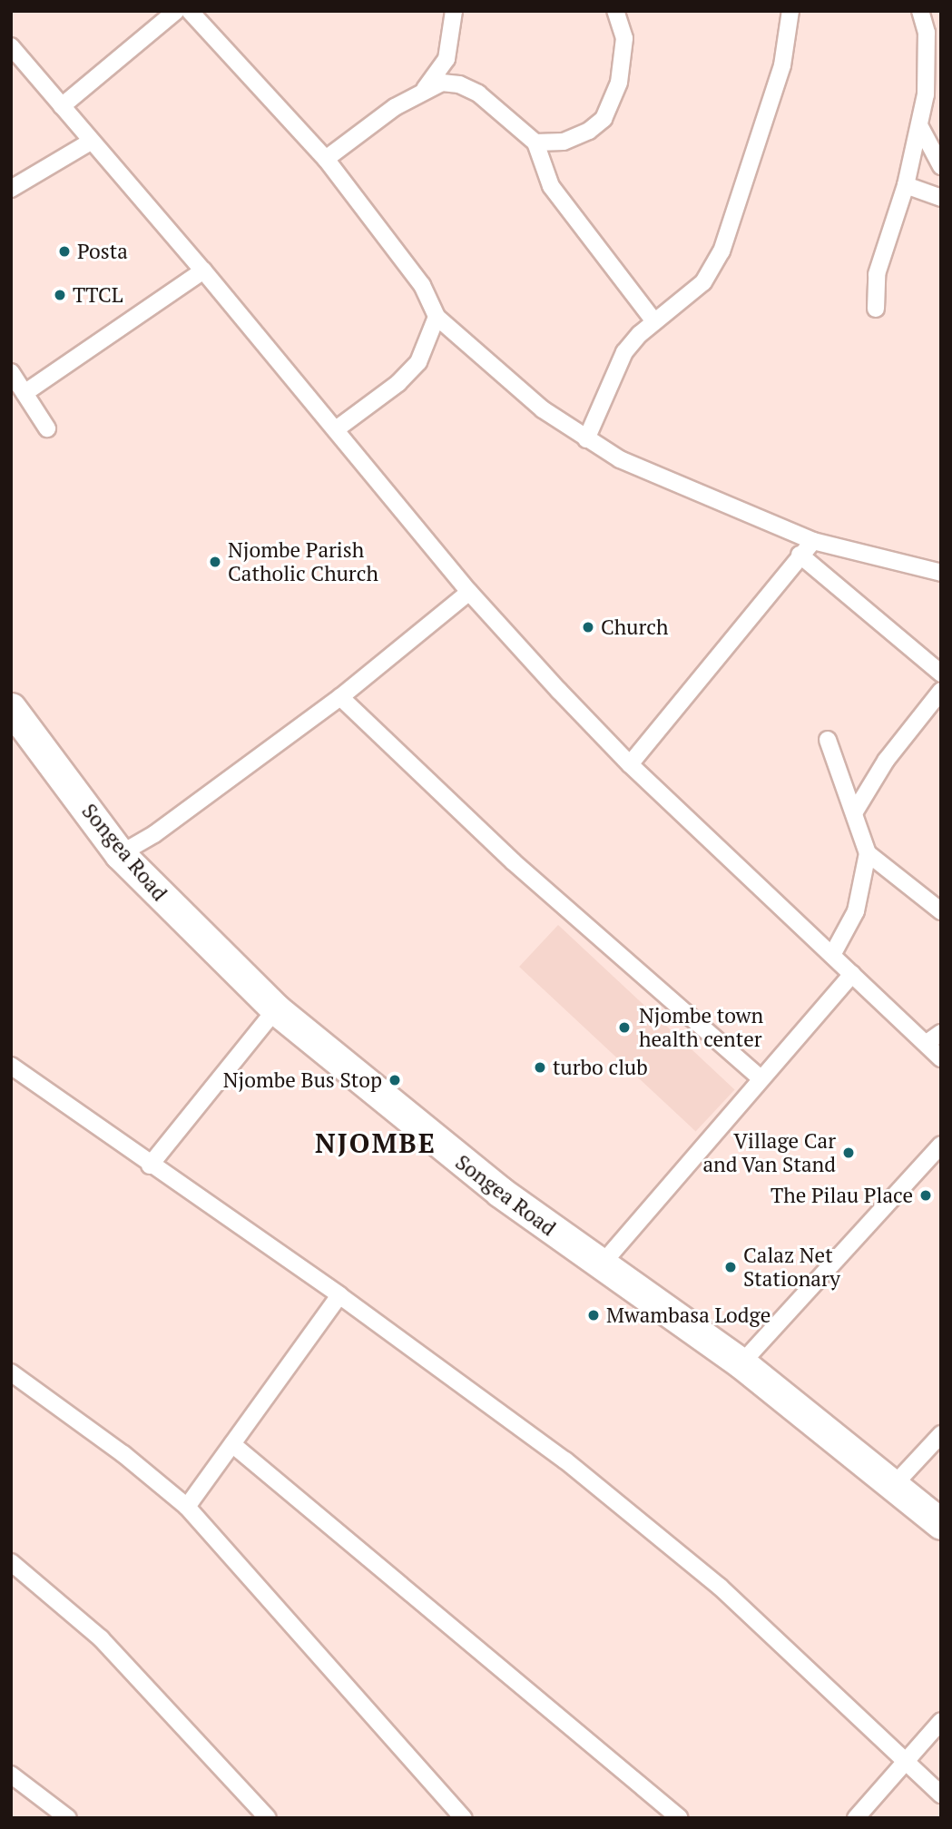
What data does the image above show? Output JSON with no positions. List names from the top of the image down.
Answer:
{
  "streets": {
    "highway": ["Songea Road"]
  },
  "districts": ["NJOMBE"],
  "places": [
    "Posta",
    "TTCL",
    "Njombe Parish Catholic Church",
    "Church",
    "Njombe town health center",
    "turbo club",
    "Njombe Bus Stop",
    "Village Car and Van Stand",
    "The Pilau Place",
    "Calaz Net Stationary",
    "Mwambasa Lodge"
  ]
}
